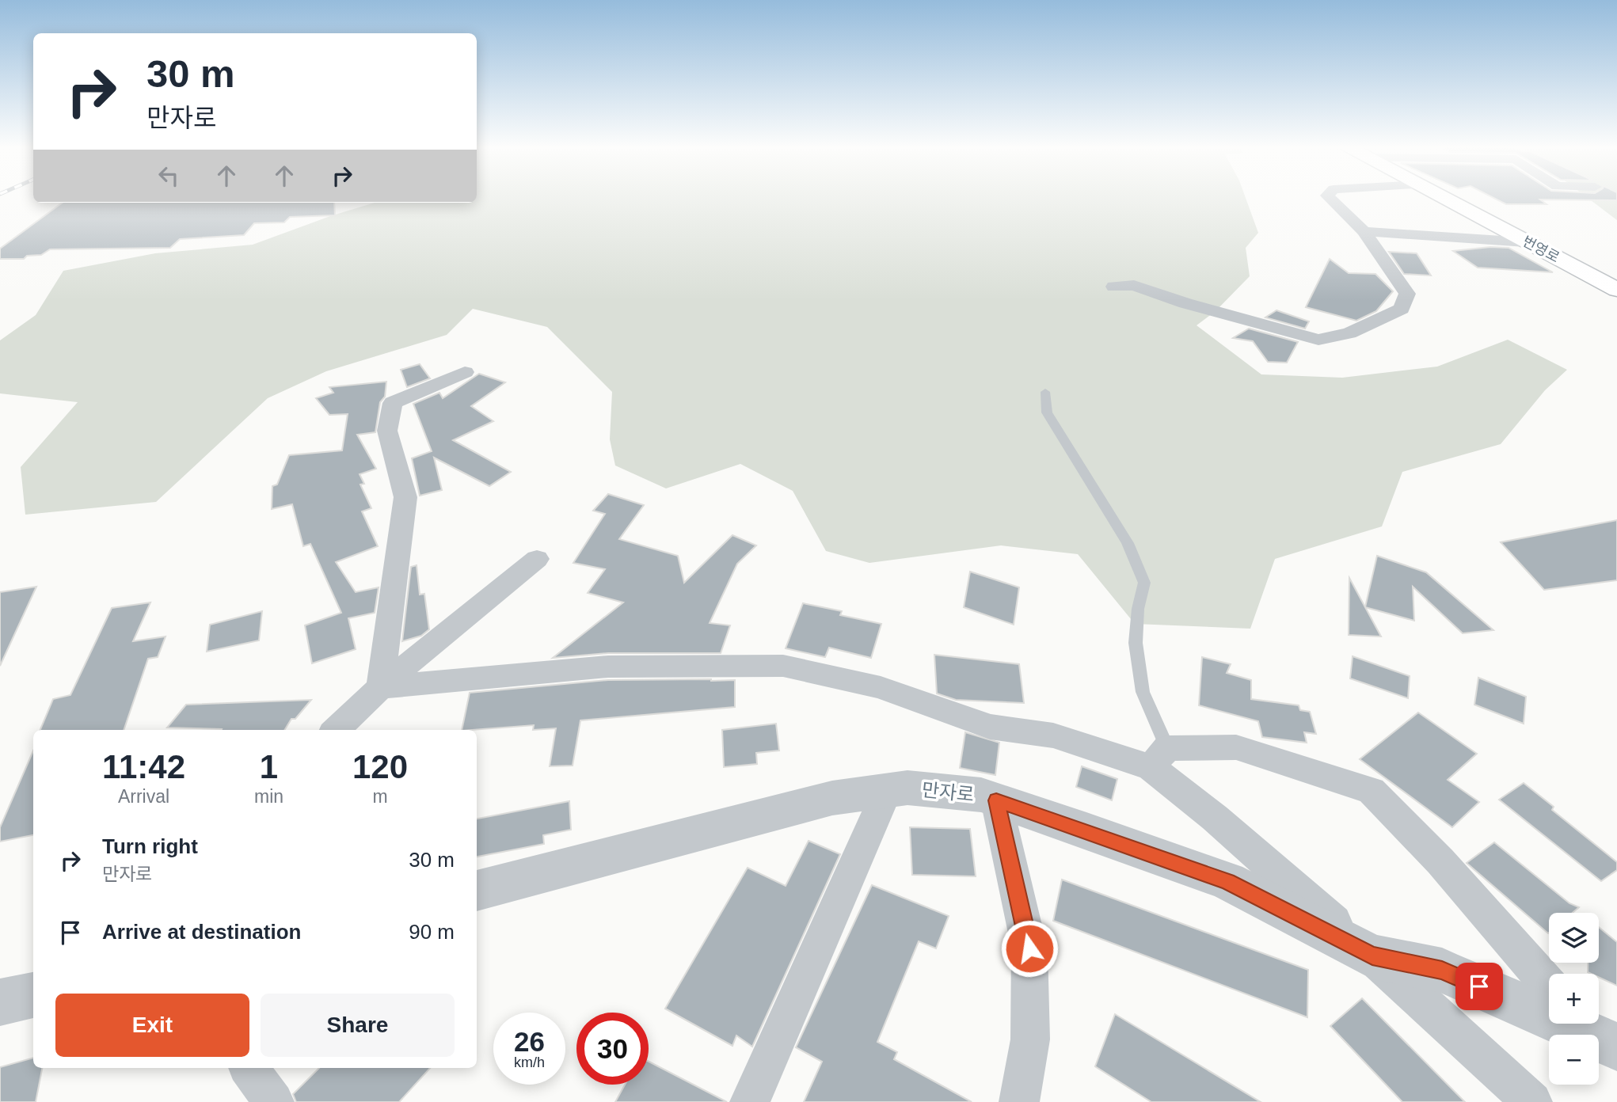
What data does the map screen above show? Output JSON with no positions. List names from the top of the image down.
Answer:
{
  "streets": {
    "main road": ["번영로"],
    "street": ["만자로"]
  },
  "page": {
    "turn": ["30 m", "만자로"],
    "eta": [
      "11:42",
      "Arrival",
      "1",
      "min",
      "120",
      "m"
    ],
    "list": [
      {
        "name": "Turn right",
        "note": "만자로",
        "value": "30 m"
      },
      {
        "name": "Arrive at destination",
        "value": "90 m"
      }
    ],
    "map_buttons": ["+", "−"],
    "buttons": ["Exit", "Share"],
    "speed": "26 km/h",
    "limit": "30"
  }
}
